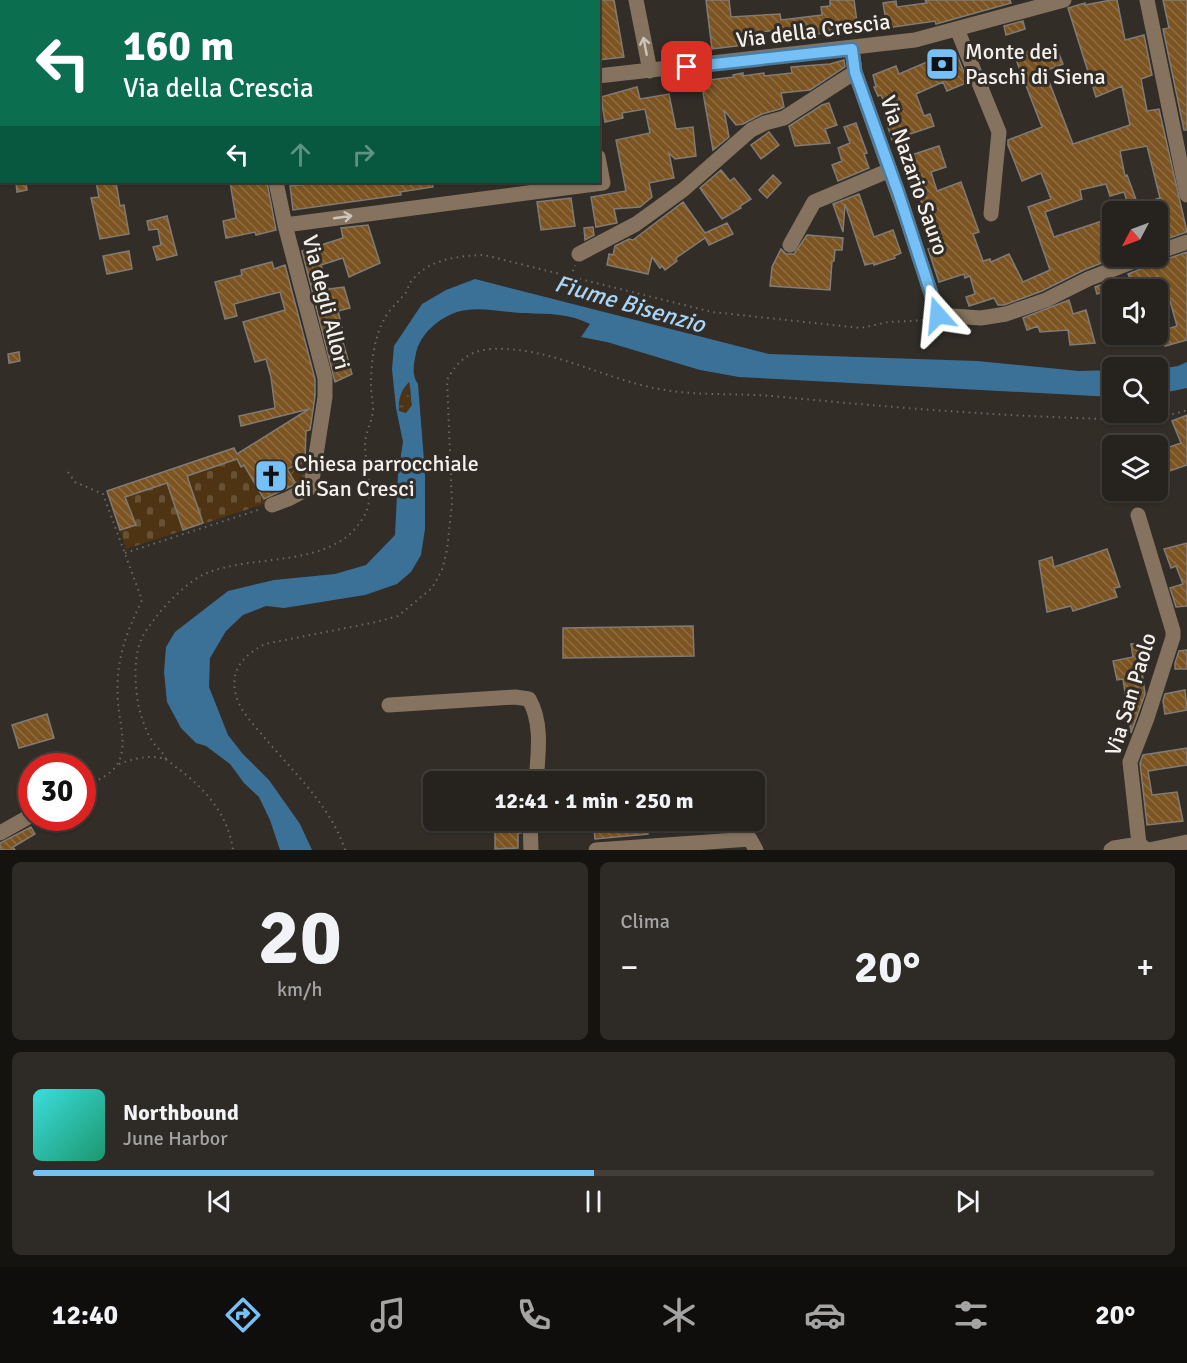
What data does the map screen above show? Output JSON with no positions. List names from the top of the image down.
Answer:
{
  "streets": {
    "street": [
      "Via della Crescia",
      "Via Nazario Sauro",
      "Via degli Allori",
      "Via San Paolo"
    ]
  },
  "crossings": [
    ["Via della Crescia", "Via Nazario Sauro"]
  ],
  "water": ["Fiume Bisenzio"],
  "places": {
    "bank": ["Monte dei Paschi di Siena"],
    "church": ["Chiesa parrocchiale di San Cresci"]
  },
  "north": "bottom left",
  "page": {
    "turn": ["160 m", "Via della Crescia"],
    "limit": "30",
    "trip": "12:41 · 1 min · 250 m",
    "tile": [
      ["20", "km/h"],
      "Clima"
    ],
    "heat": ["−", "20°", "+"],
    "song": ["Northbound", "June Harbor"],
    "tabs": ["12:40", "20°"]
  }
}
